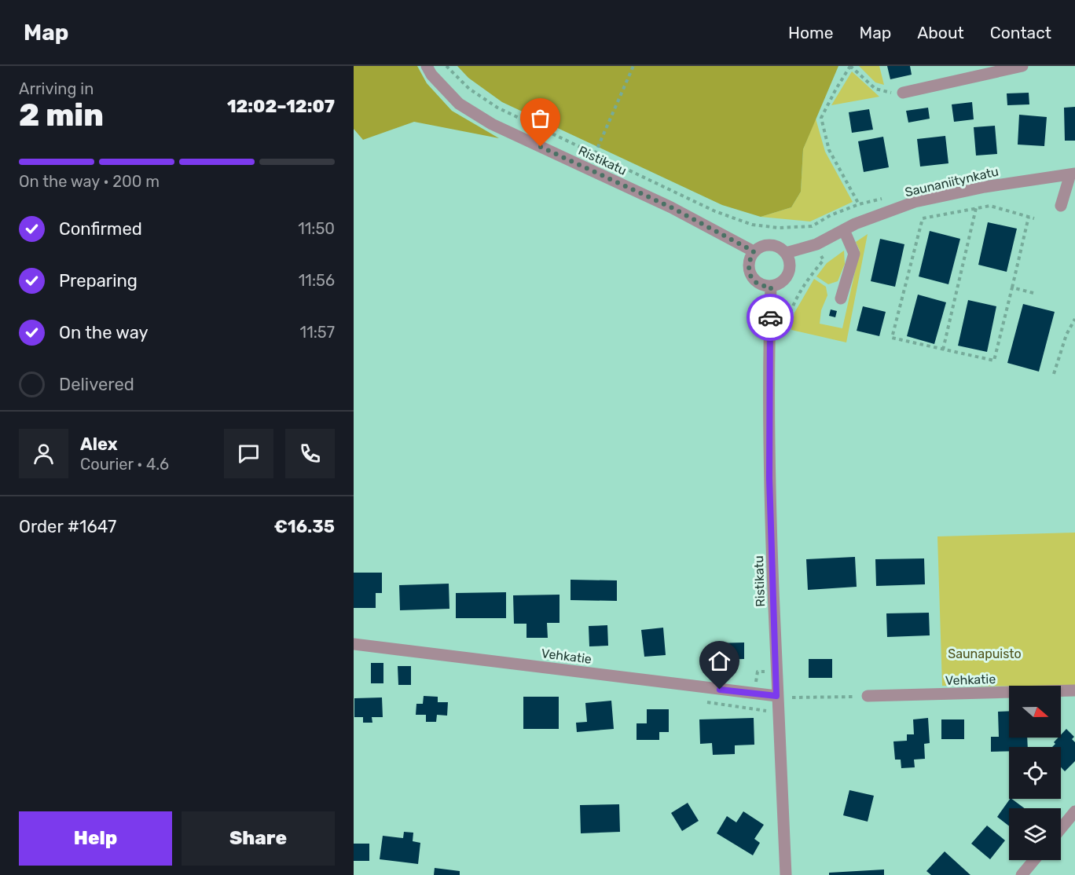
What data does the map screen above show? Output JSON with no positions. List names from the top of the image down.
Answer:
{
  "streets": {
    "street": ["Ristikatu", "Saunaniitynkatu", "Vehkatie"]
  },
  "crossings": [
    ["Ristikatu", "Saunaniitynkatu"],
    ["Ristikatu", "Vehkatie"]
  ],
  "parks": ["Saunapuisto"],
  "north": "right",
  "page": {
    "header": "Map",
    "nav": [
      "Home",
      "Map",
      "About",
      "Contact"
    ],
    "heading": ["2 min", "Arriving in", "12:02–12:07"],
    "panel": [
      "Alex",
      "Courier · 4.6",
      "Order #1647",
      "€16.35"
    ],
    "bar": "On the way · 200 m",
    "list": [
      ["Confirmed", "11:50"],
      ["Preparing", "11:56"],
      ["On the way", "11:57"],
      "Delivered"
    ],
    "buttons": ["Help", "Share"]
  }
}
